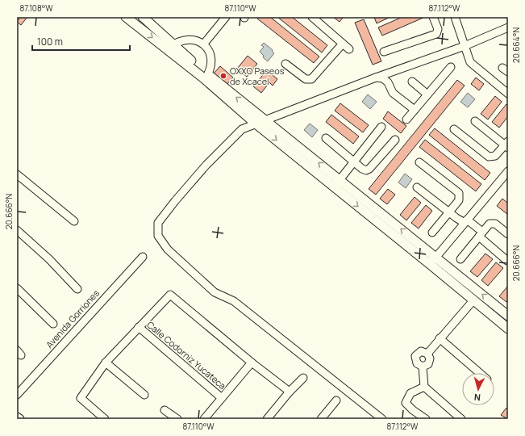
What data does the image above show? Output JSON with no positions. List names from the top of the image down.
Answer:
{
  "streets": {
    "street": ["Avenida Gorriones", "Calle Codorniz Yucateca"]
  },
  "places": ["OXXO Paseos de Xcacel"],
  "scale_bar": "100 m",
  "north": "bottom",
  "coordinates": [
    "87.108°W",
    "87.110°W",
    "87.112°W",
    "20.664°N",
    "20.666°N"
  ]
}
